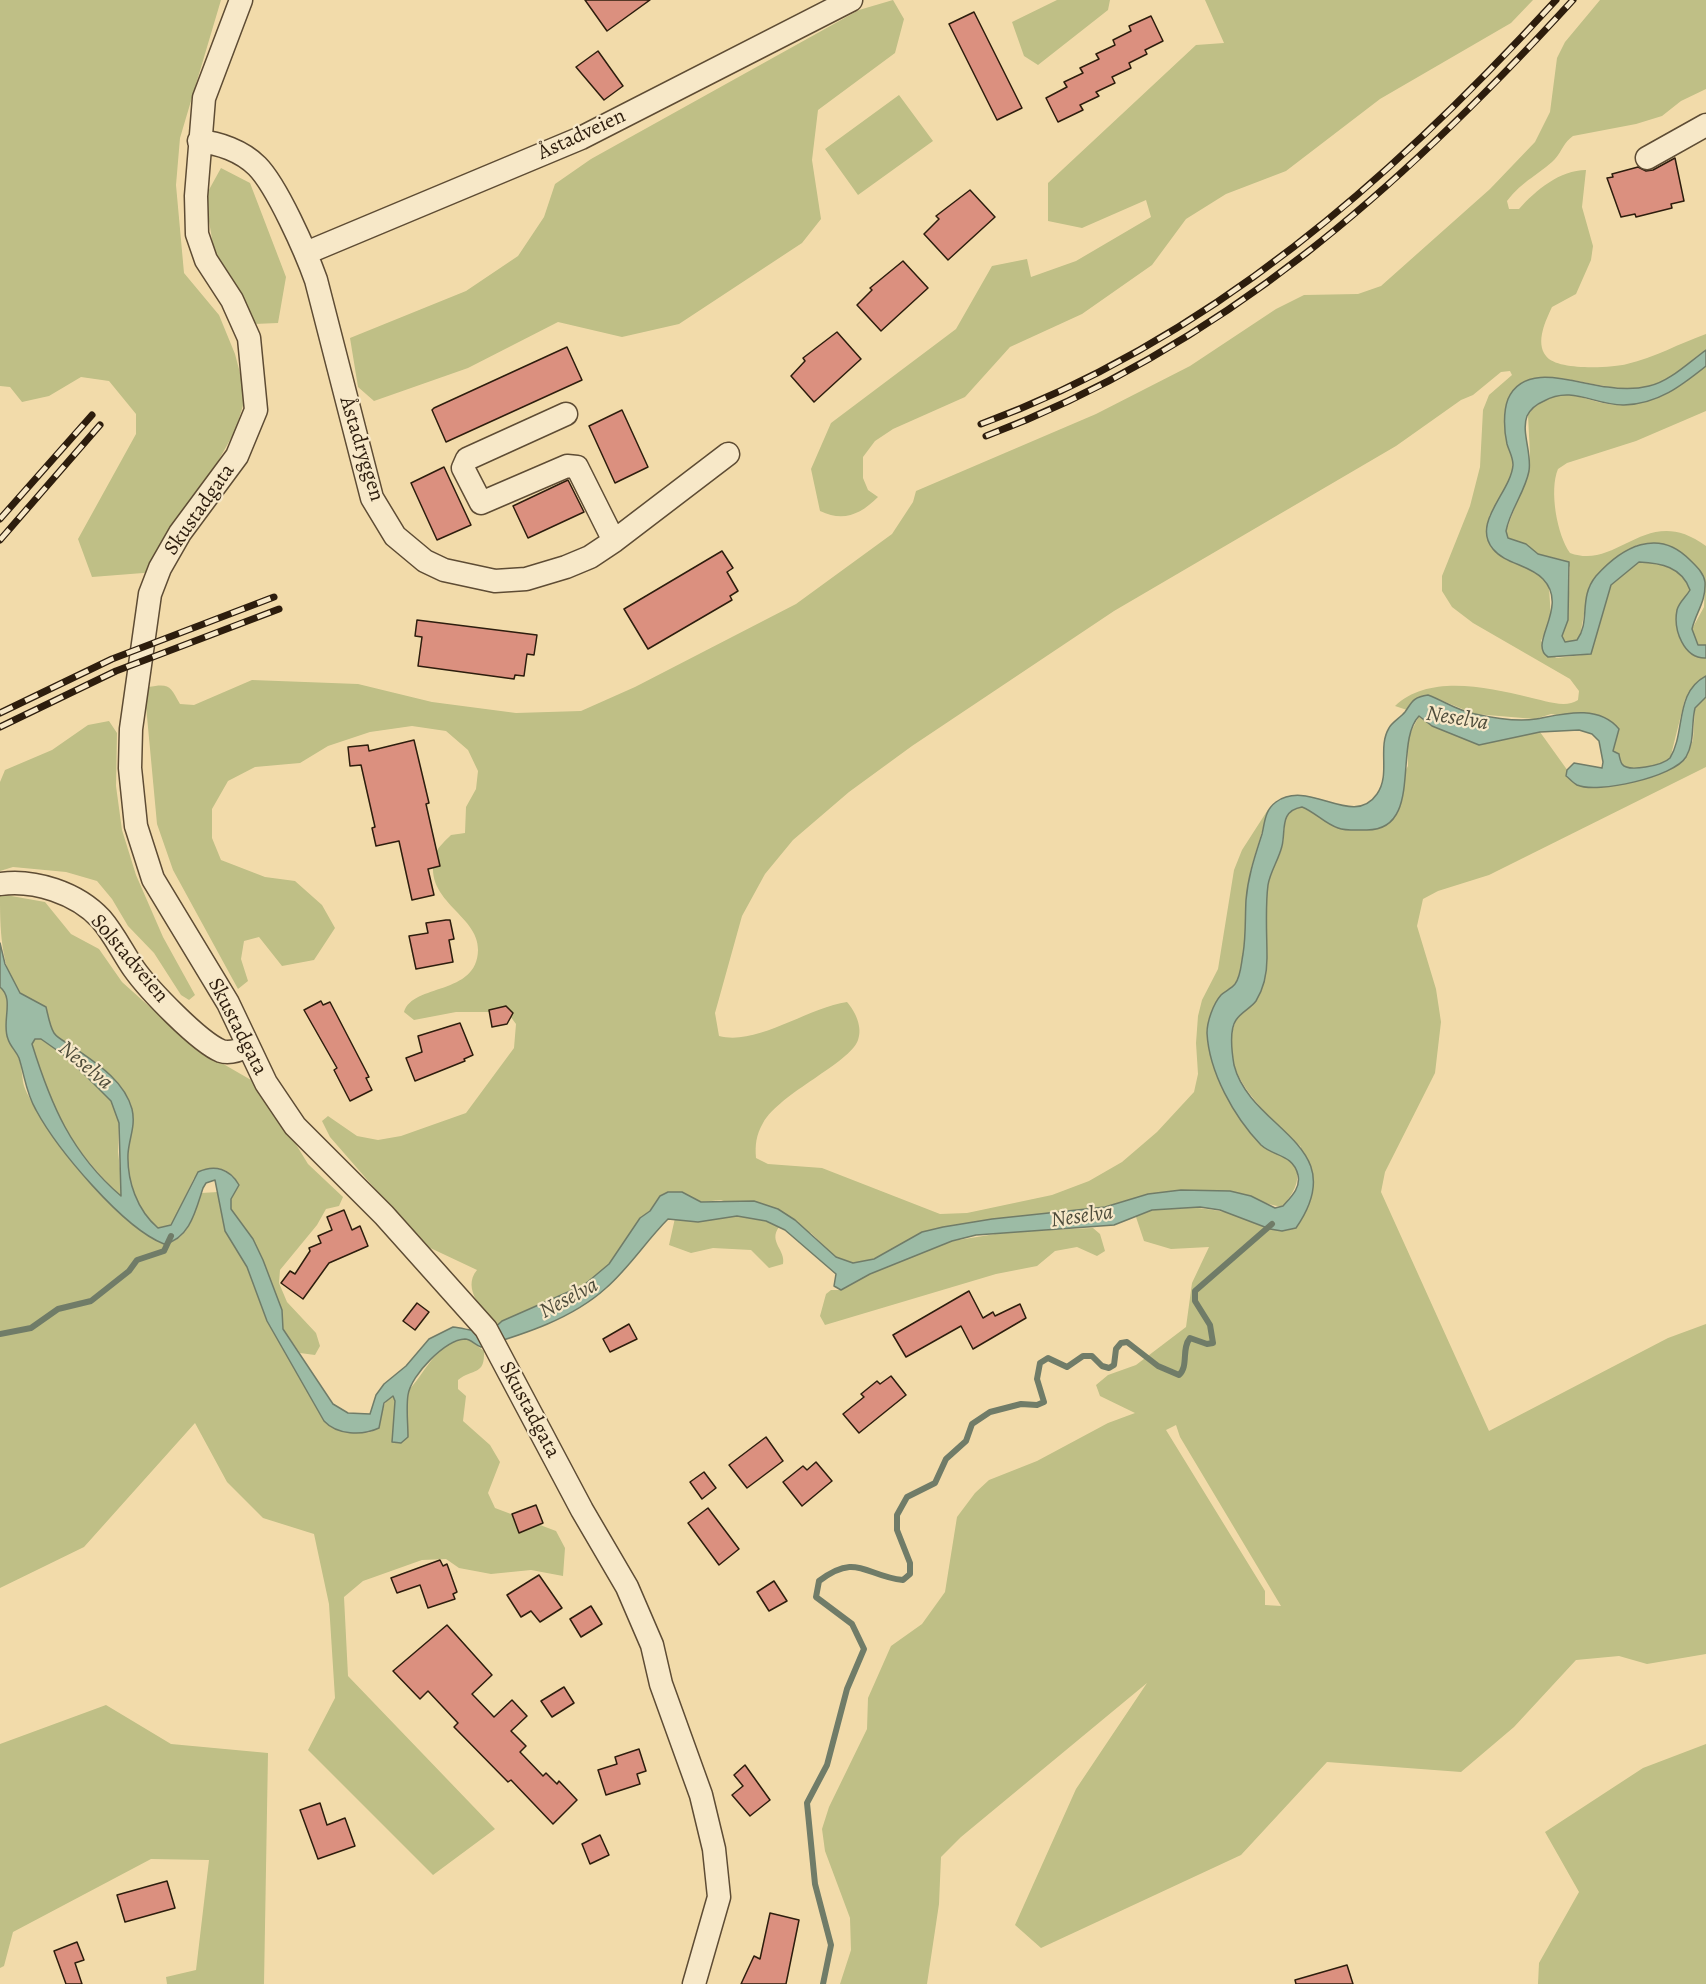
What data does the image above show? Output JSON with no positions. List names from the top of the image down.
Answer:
{
  "streets": {
    "street": [
      "Åstadveien",
      "Åstadryggen",
      "Skustadgata",
      "Solstadveien"
    ]
  },
  "crossings": [
    ["Åstadveien", "Åstadryggen"],
    ["Åstadryggen", "Skustadgata"],
    ["Skustadgata", "Solstadveien"]
  ],
  "water": ["Neselva"]
}
